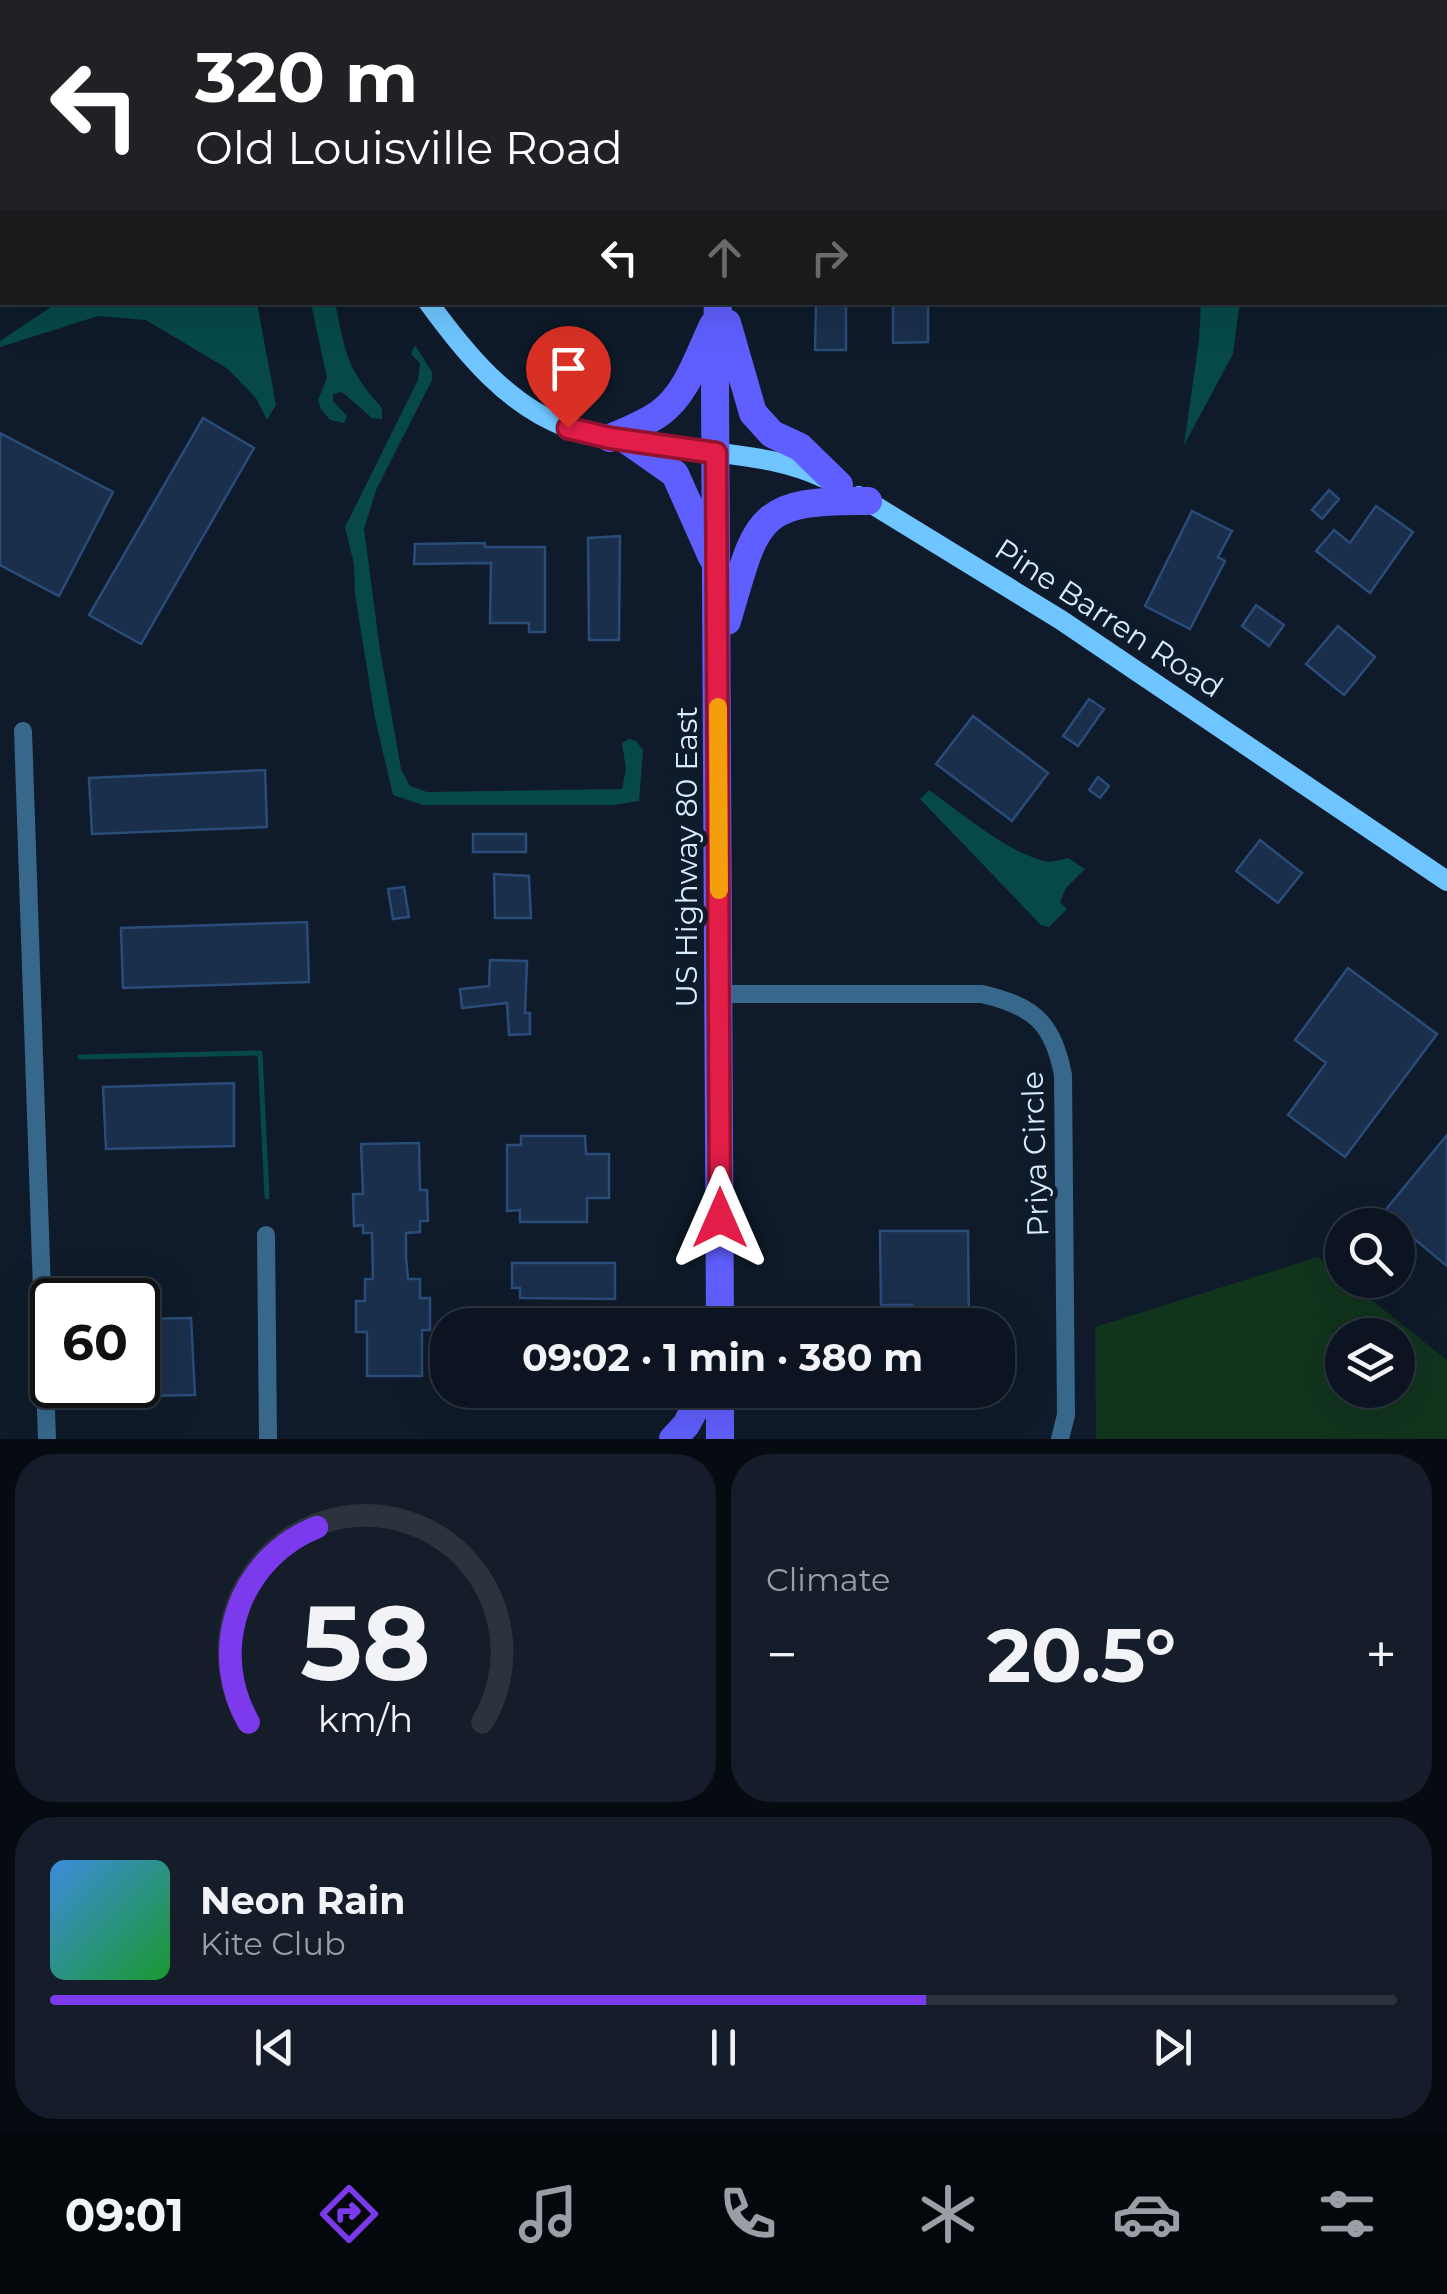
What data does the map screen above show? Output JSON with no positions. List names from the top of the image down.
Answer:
{
  "streets": {
    "main road": ["Pine Barren Road", "US Highway 80 East"],
    "street": ["Priya Circle"]
  },
  "crossings": [
    ["Pine Barren Road", "US Highway 80 East"],
    ["US Highway 80 East", "Priya Circle"]
  ],
  "page": {
    "turn": ["320 m", "Old Louisville Road"],
    "limit": "60",
    "trip": "09:02 · 1 min · 380 m",
    "tile": "Climate",
    "heat": ["−", "20.5°", "+"],
    "song": ["Neon Rain", "Kite Club"],
    "tabs": "09:01",
    "gauge": ["58", "km/h"]
  }
}
